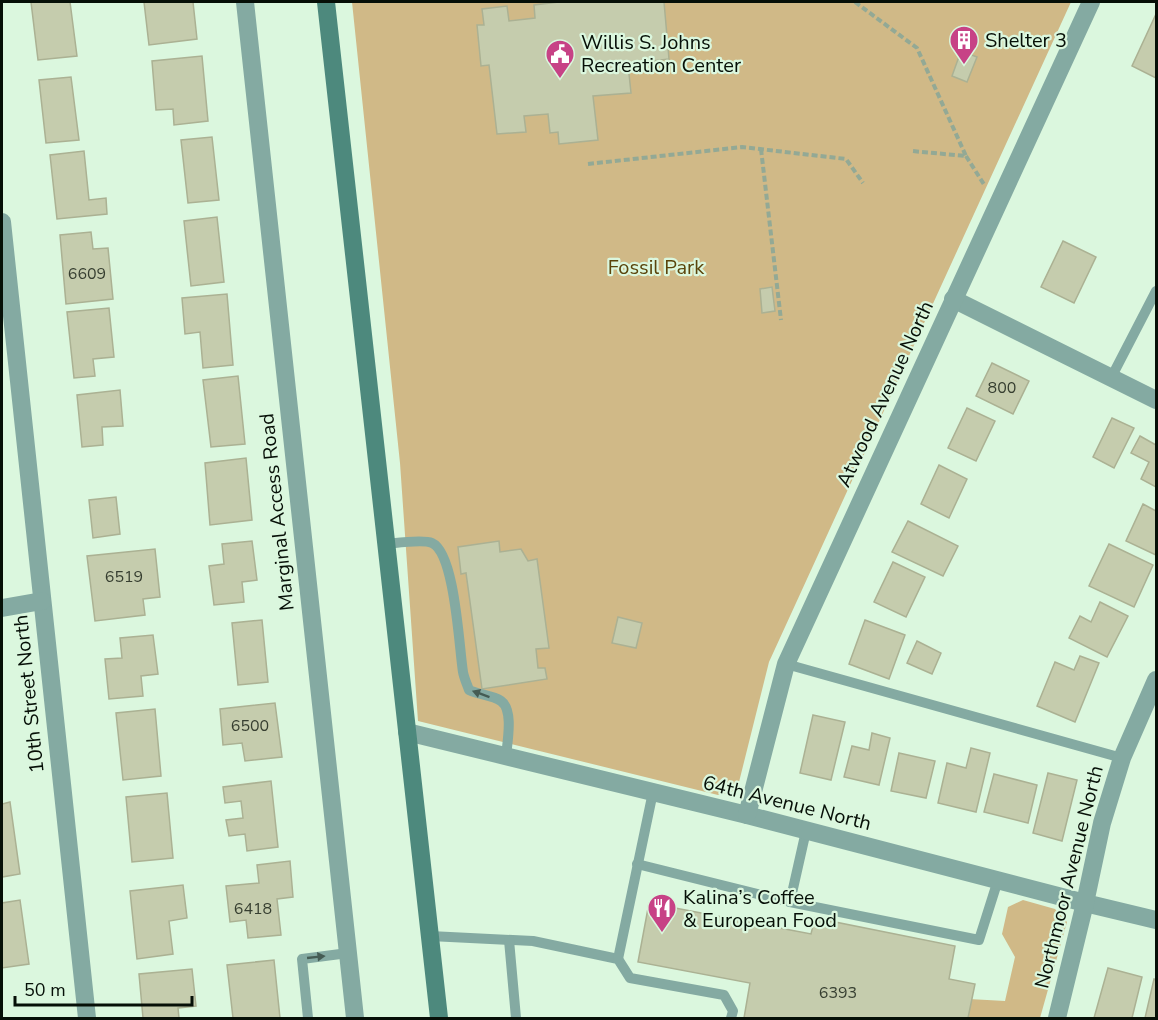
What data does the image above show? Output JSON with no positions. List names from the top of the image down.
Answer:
{
  "streets": {
    "street": [
      "Atwood Avenue North",
      "Marginal Access Road",
      "10th Street North",
      "64th Avenue North",
      "Northmoor Avenue North"
    ]
  },
  "crossings": [
    ["Atwood Avenue North", "64th Avenue North"],
    ["64th Avenue North", "Northmoor Avenue North"]
  ],
  "parks": ["Fossil Park"],
  "places": {
    "building": ["Shelter 3"],
    "public building": ["Willis S. Johns Recreation Center"],
    "restaurant": ["Kalina’s Coffee & European Food"]
  },
  "house_numbers": [
    "6609",
    "800",
    "6519",
    "6500",
    "6418",
    "6393"
  ],
  "scale_bar": "50 m"
}
